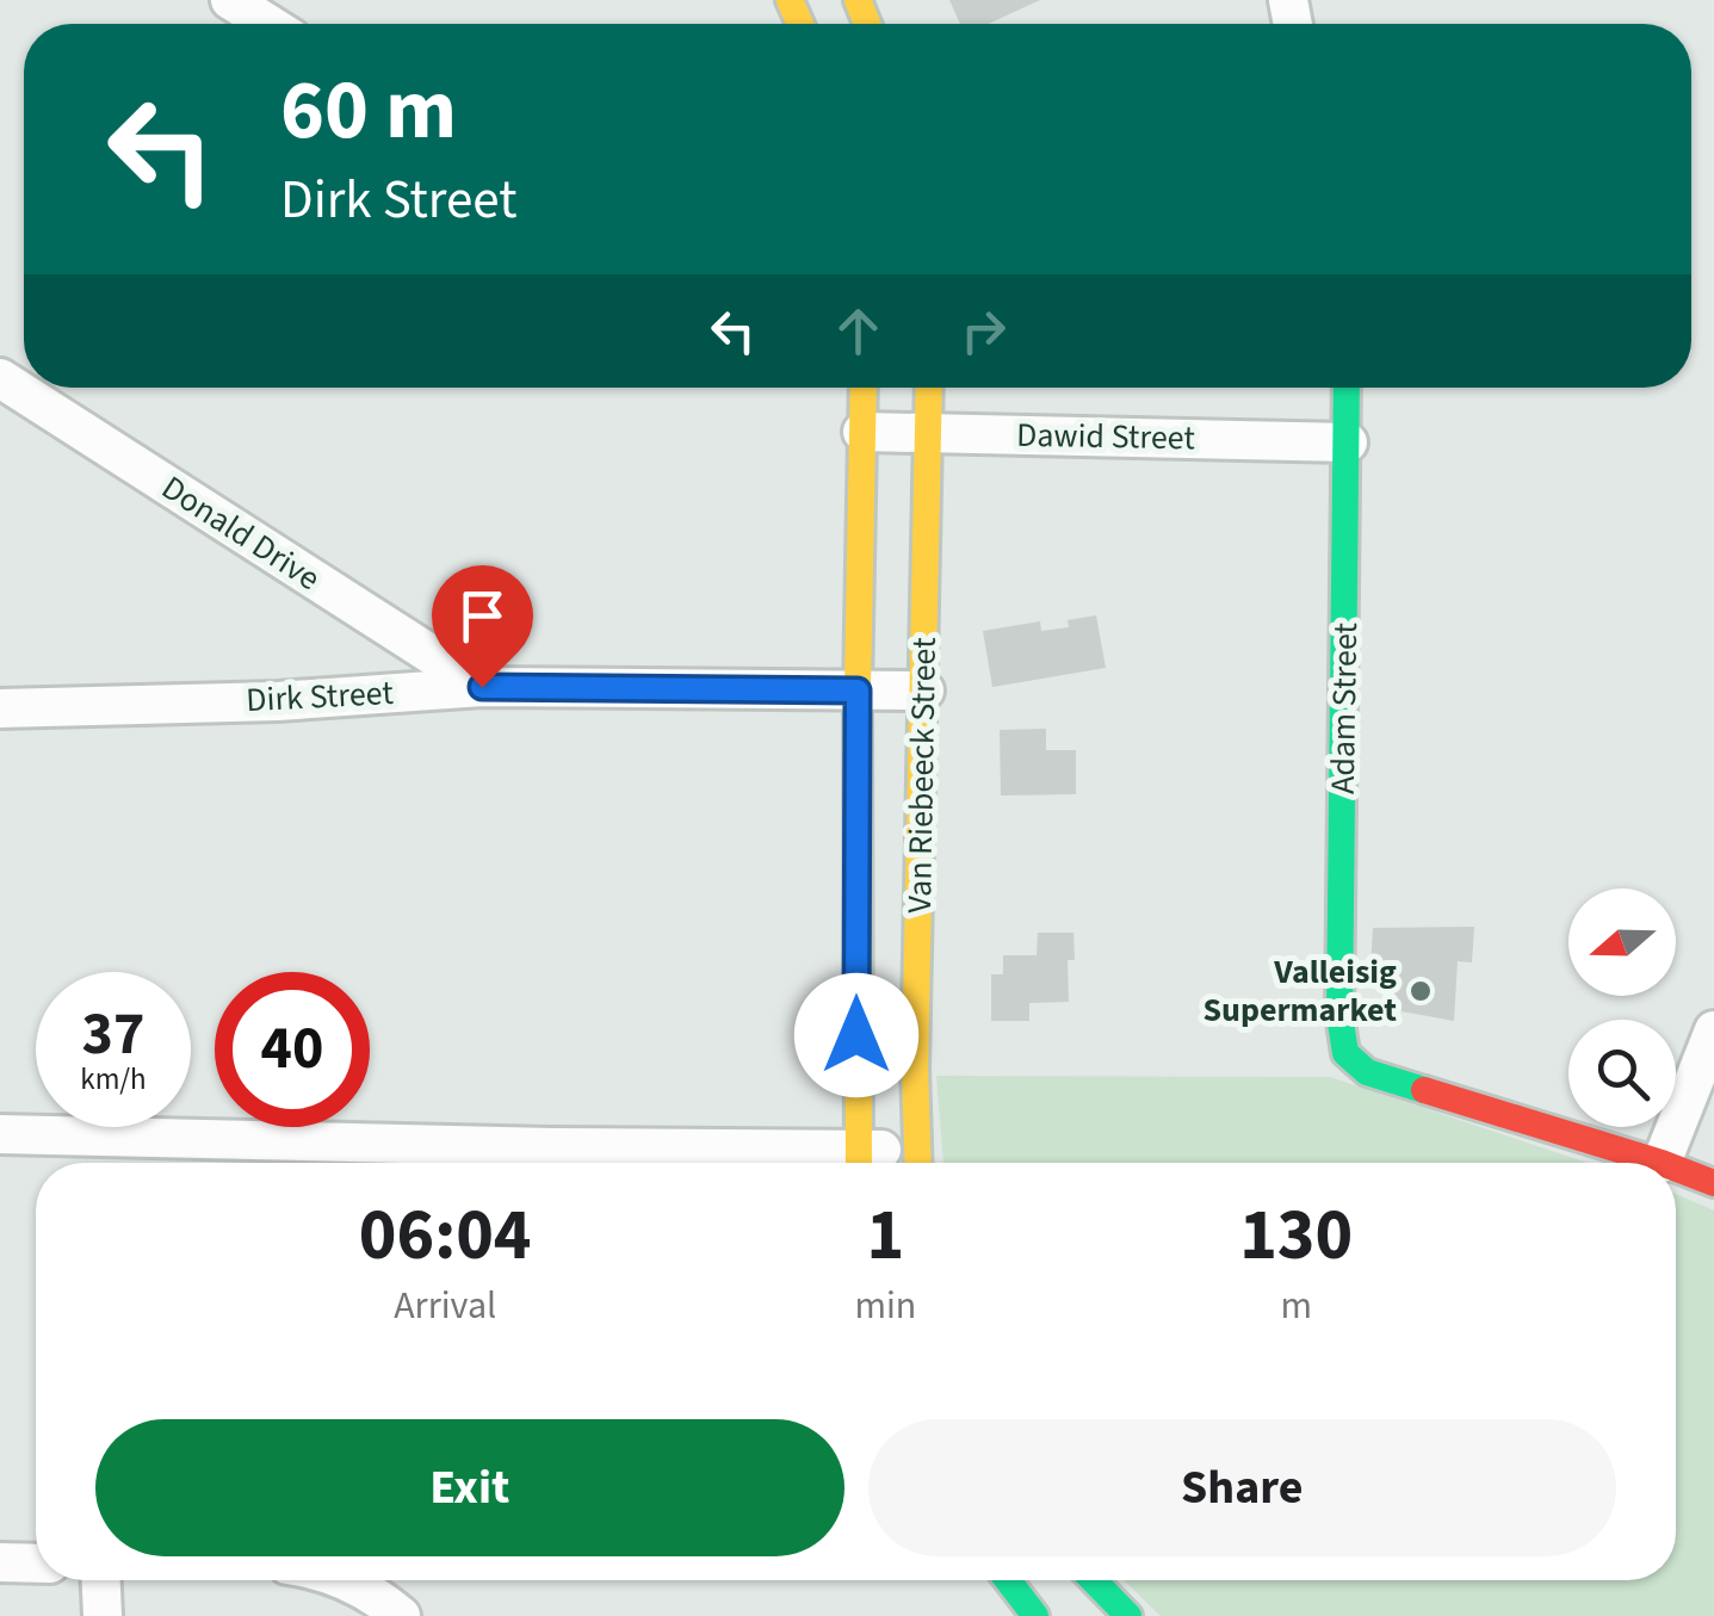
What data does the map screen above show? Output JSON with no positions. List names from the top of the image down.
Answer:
{
  "streets": {
    "street": [
      "Dawid Street",
      "Donald Drive",
      "Dirk Street",
      "Adam Street",
      "Van Riebeeck Street"
    ]
  },
  "crossings": [
    ["Dawid Street", "Adam Street"],
    ["Dawid Street", "Van Riebeeck Street"],
    ["Donald Drive", "Dirk Street"],
    ["Dirk Street", "Van Riebeeck Street"]
  ],
  "places": ["Valleisig Supermarket"],
  "north": "left",
  "page": {
    "turn": ["60 m", "Dirk Street"],
    "speed": "37 km/h",
    "limit": "40",
    "eta": [
      "06:04",
      "Arrival",
      "1",
      "min",
      "130",
      "m"
    ],
    "buttons": ["Exit", "Share"]
  }
}
